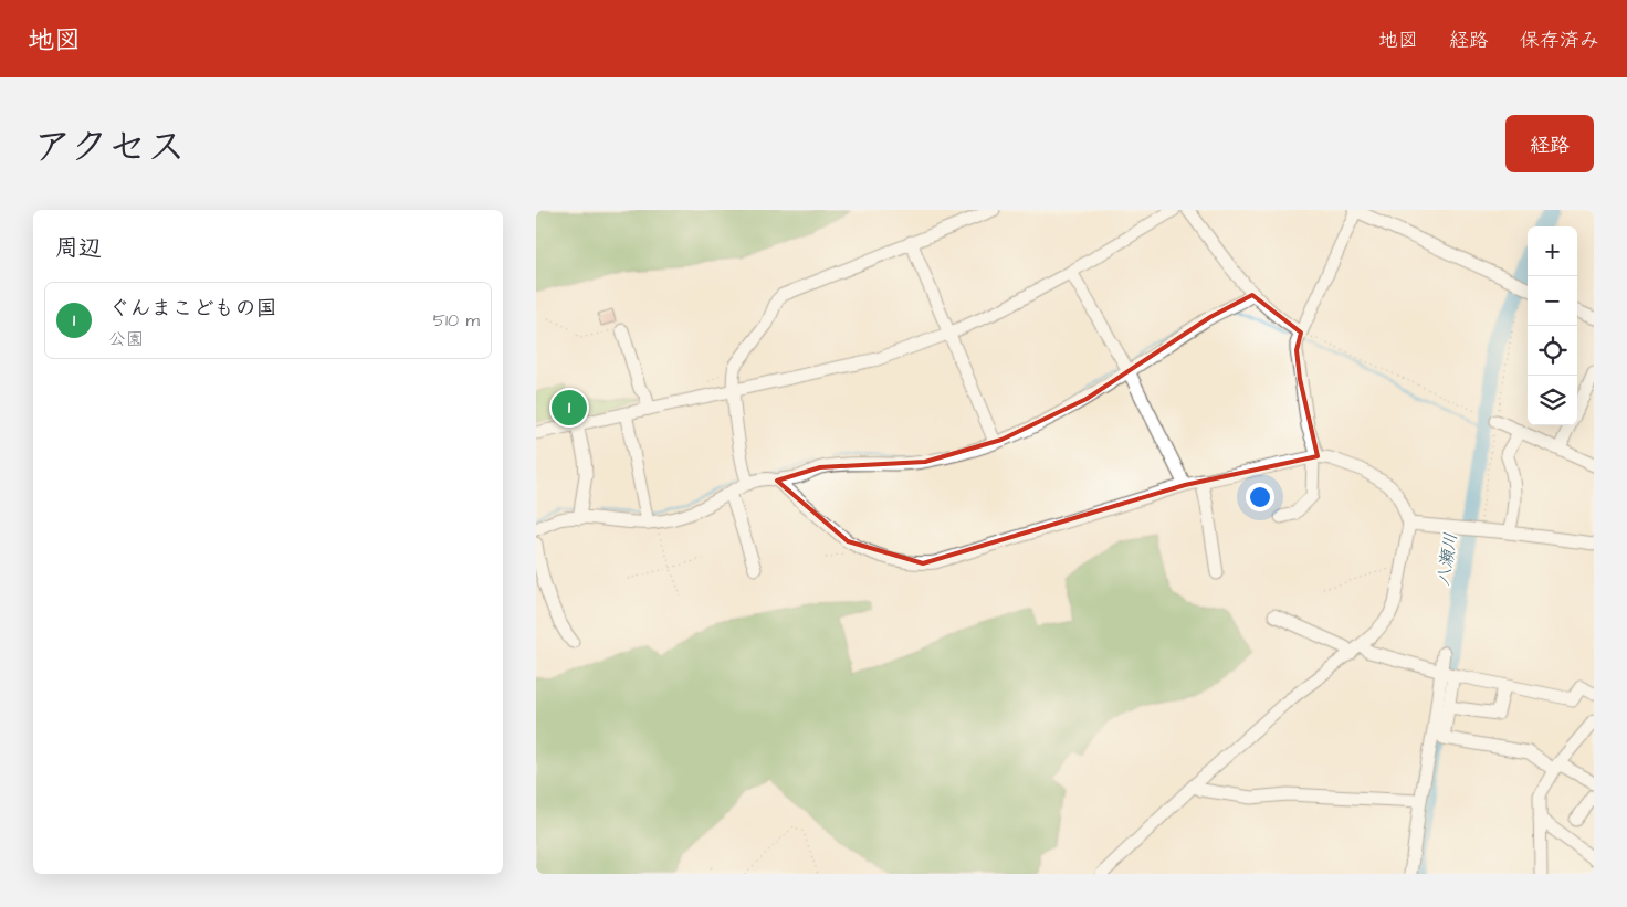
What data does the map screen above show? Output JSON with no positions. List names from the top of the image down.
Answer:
{
  "water": ["八瀬川"],
  "page": {
    "header": "地図",
    "nav": ["地図", "経路", "保存済み"],
    "title": "アクセス",
    "buttons": "経路",
    "heading": "周辺",
    "map_buttons": ["+", "−"],
    "list": [
      {
        "mark": "1",
        "name": "ぐんまこどもの国",
        "note": "公園",
        "value": "510 m"
      }
    ],
    "pins": "1"
  }
}
